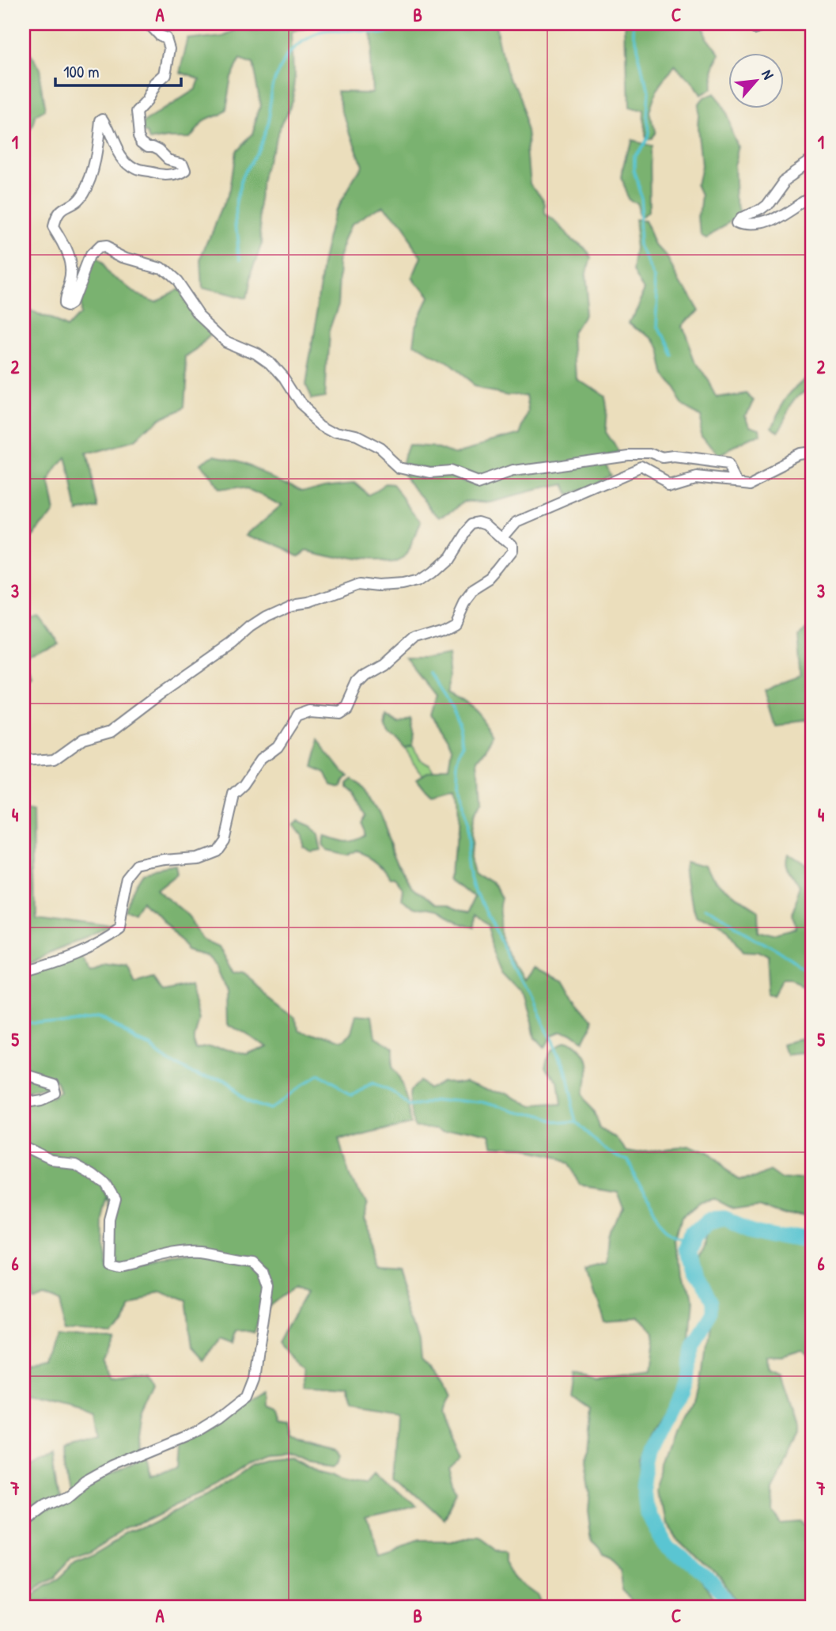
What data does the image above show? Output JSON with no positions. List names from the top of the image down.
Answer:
{
  "scale_bar": "100 m",
  "north": "top right",
  "grid": {
    "columns": ["A", "B", "C"],
    "rows": [
      "1",
      "2",
      "3",
      "4",
      "5",
      "6",
      "7"
    ]
  }
}
